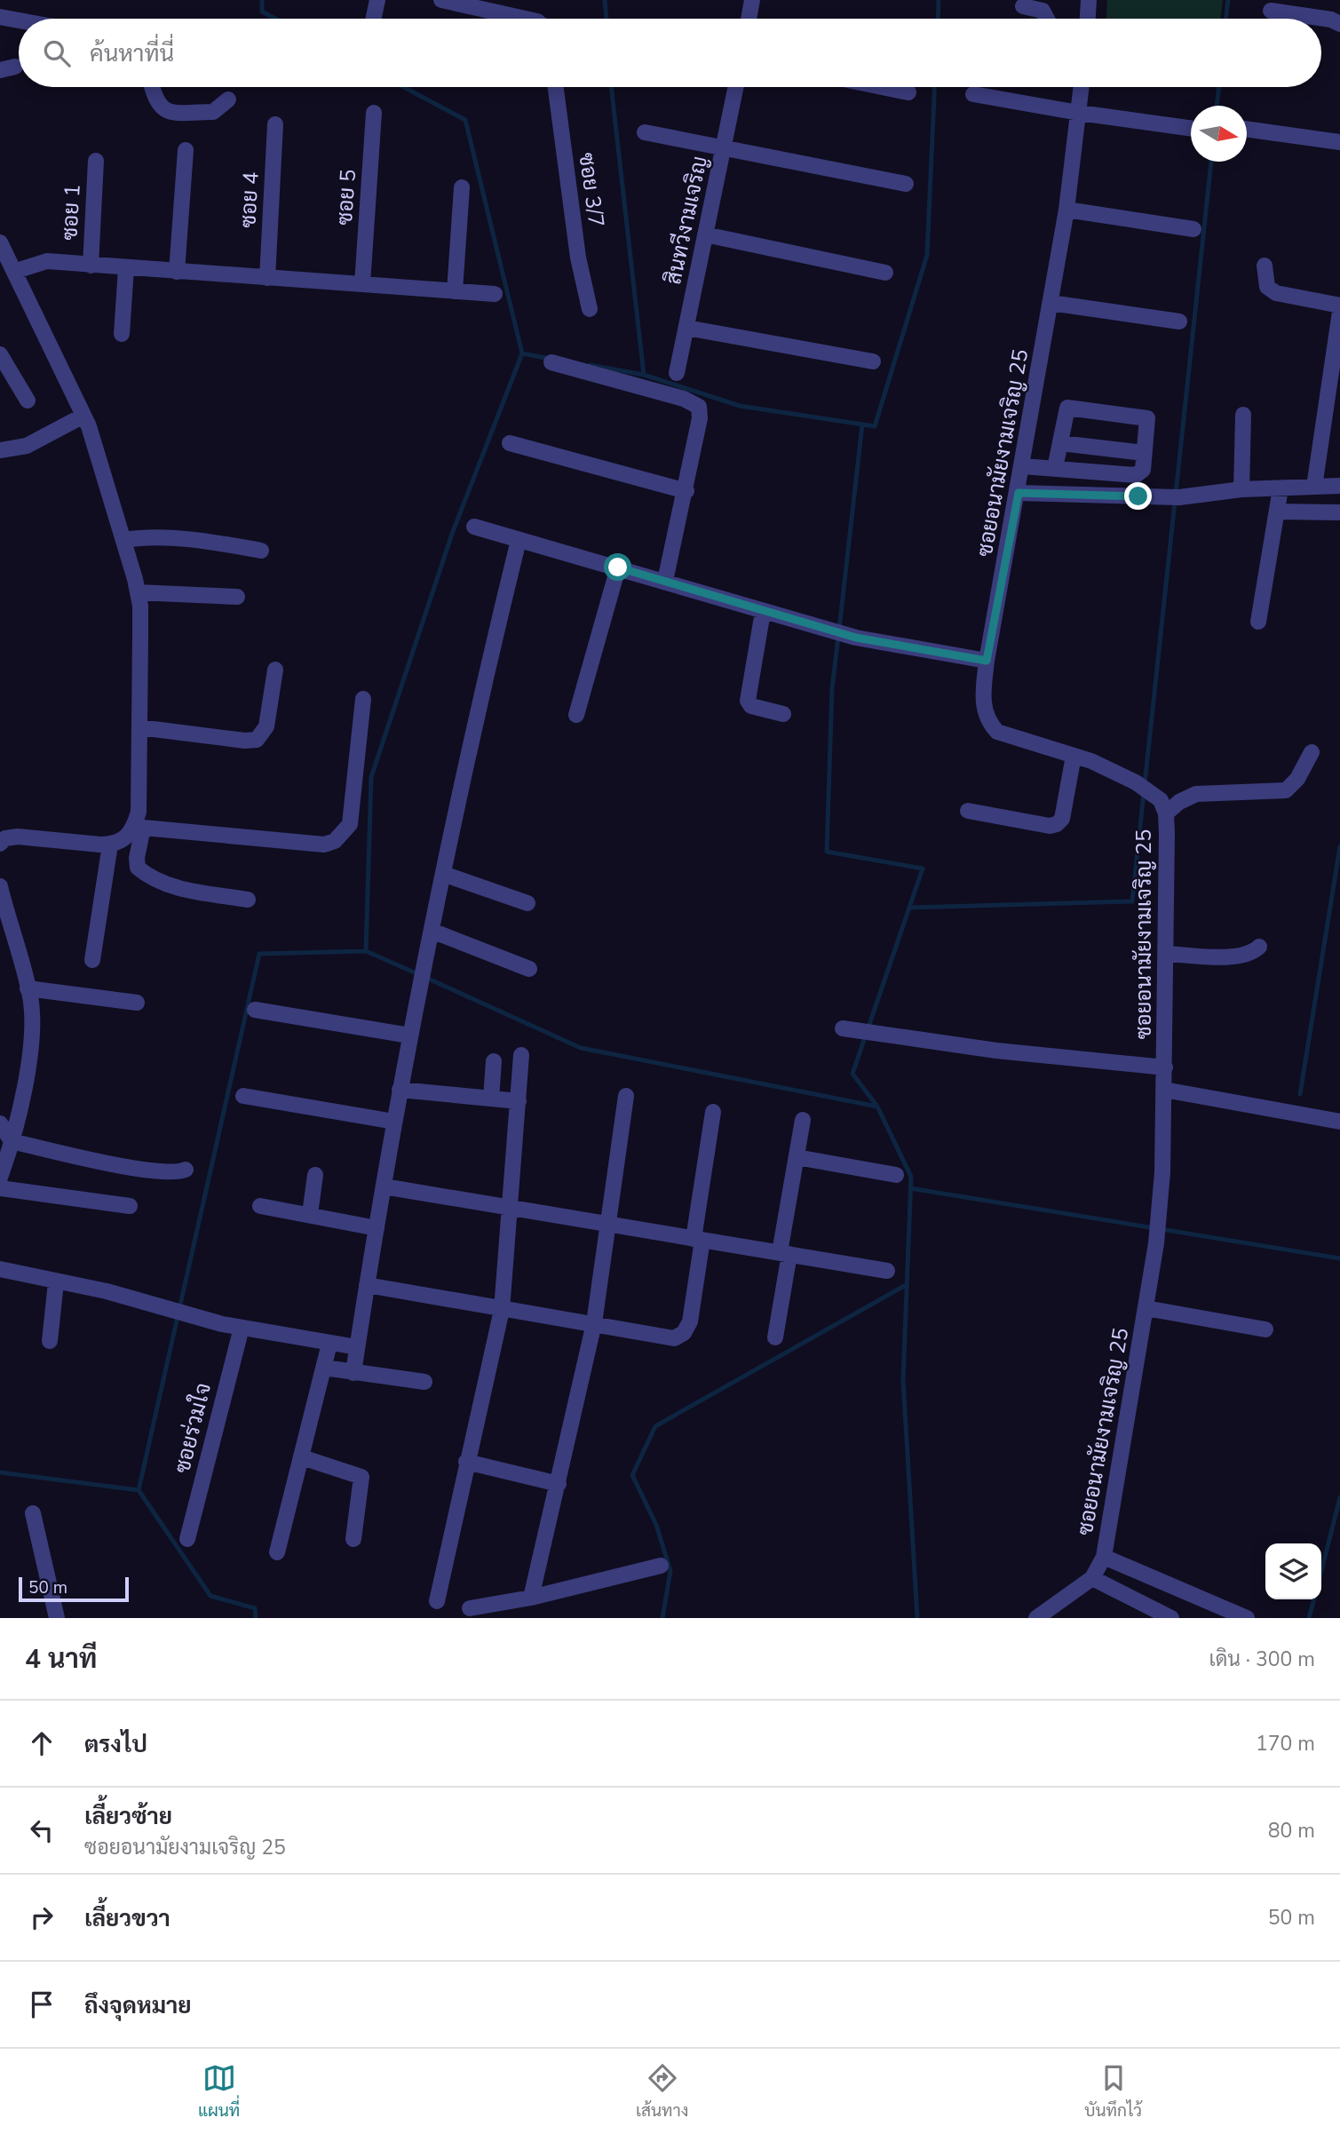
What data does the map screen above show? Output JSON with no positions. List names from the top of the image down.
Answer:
{
  "streets": {
    "street": [
      "ซอย 3/7",
      "ซอย 5",
      "ซอย 4",
      "ซอย 1",
      "สินทวีงามเจริญ",
      "ซอยอนามัยงามเจริญ 25",
      "ซอยร่วมใจ"
    ]
  },
  "scale_bar": "50 m",
  "north": "right",
  "page": {
    "search": "ค้นหาที่นี่",
    "scale": "50 m",
    "heading": ["4 นาที", "เดิน · 300 m"],
    "list": [
      ["ตรงไป", "170 m"],
      ["เลี้ยวซ้าย", "ซอยอนามัยงามเจริญ 25", "80 m"],
      ["เลี้ยวขวา", "50 m"],
      "ถึงจุดหมาย"
    ],
    "nav": ["แผนที่", "เส้นทาง", "บันทึกไว้"]
  }
}
